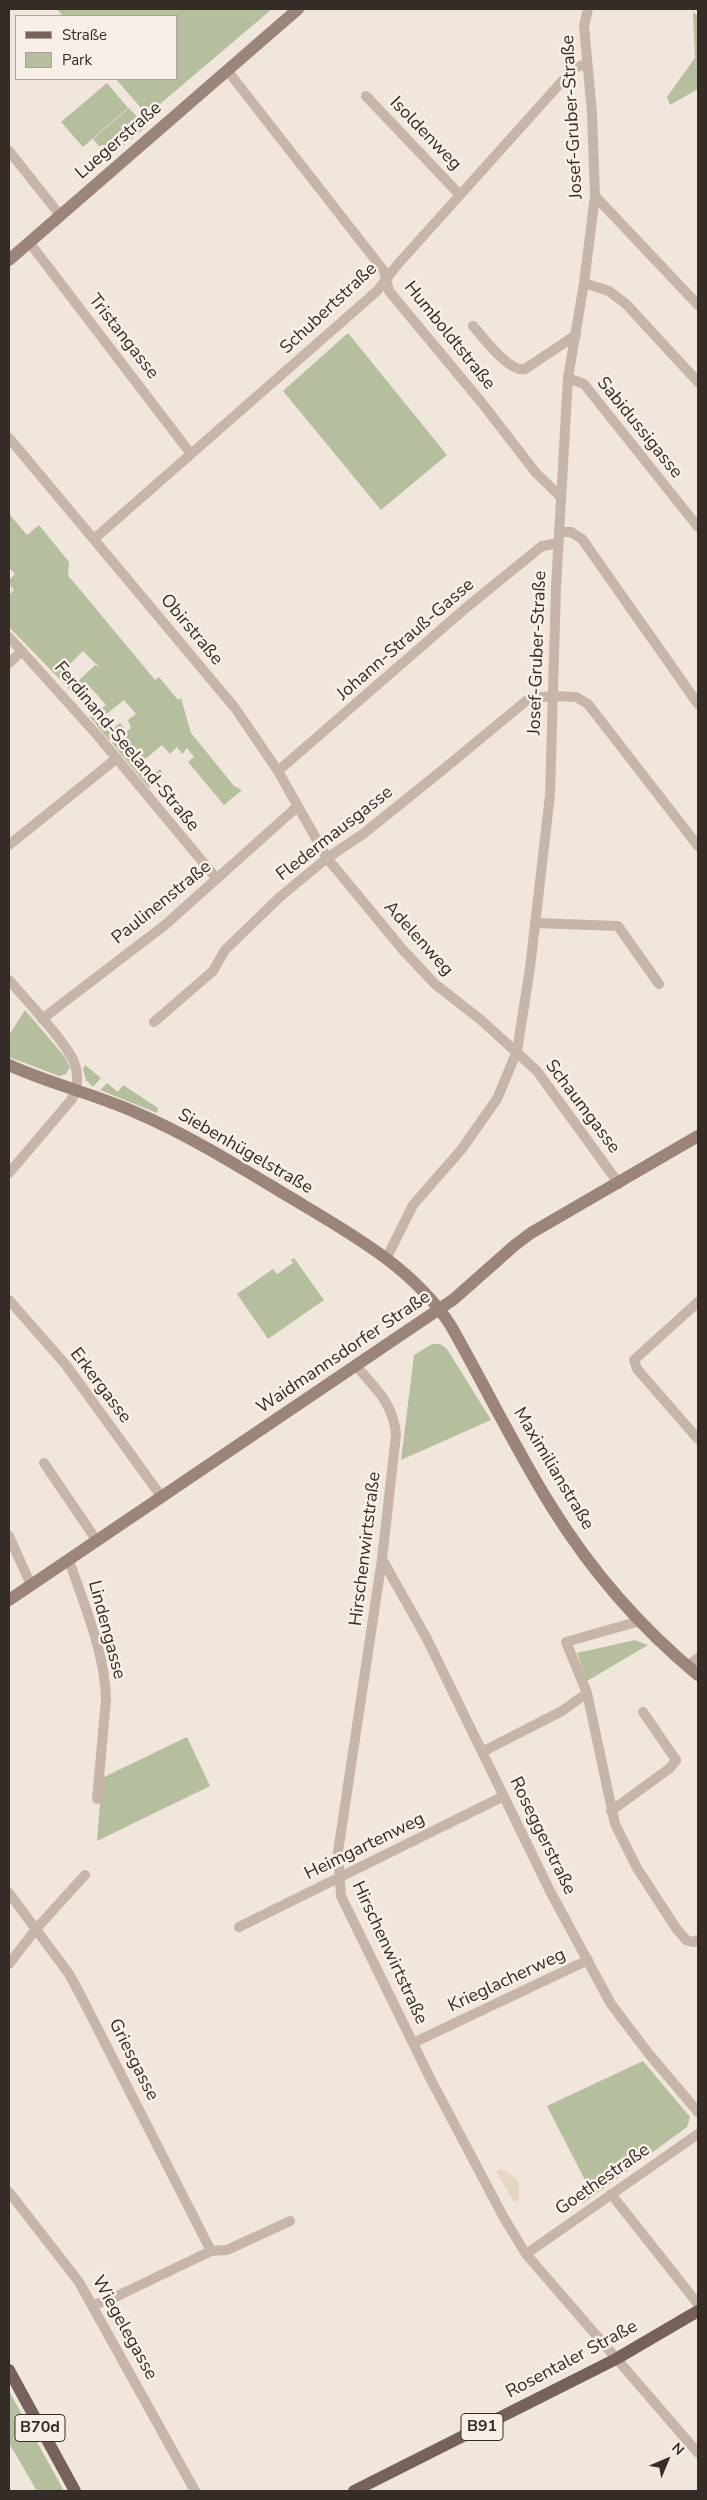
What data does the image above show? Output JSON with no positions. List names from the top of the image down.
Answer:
{
  "streets": {
    "main road": ["Rosentaler Straße", "B91", "B70d"],
    "street": [
      "Josef-Gruber-Straße",
      "Isoldenweg",
      "Luegerstraße",
      "Schubertstraße",
      "Humboldtstraße",
      "Tristangasse",
      "Sabidussigasse",
      "Obirstraße",
      "Johann-Strauß-Gasse",
      "Ferdinand-Seeland-Straße",
      "Fledermausgasse",
      "Paulinenstraße",
      "Adelenweg",
      "Schaumgasse",
      "Siebenhügelstraße",
      "Waidmannsdorfer Straße",
      "Erkergasse",
      "Maximilianstraße",
      "Hirschenwirtstraße",
      "Lindengasse",
      "Roseggerstraße",
      "Heimgartenweg",
      "Krieglacherweg",
      "Griesgasse",
      "Goethestraße",
      "Wiegelegasse"
    ]
  },
  "crossings": [
    ["Josef-Gruber-Straße", "Schubertstraße"],
    ["Josef-Gruber-Straße", "Humboldtstraße"],
    ["Josef-Gruber-Straße", "Sabidussigasse"],
    ["Josef-Gruber-Straße", "Johann-Strauß-Gasse"],
    ["Josef-Gruber-Straße", "Fledermausgasse"],
    ["Josef-Gruber-Straße", "Adelenweg"],
    ["Josef-Gruber-Straße", "Schaumgasse"],
    ["Josef-Gruber-Straße", "Siebenhügelstraße"],
    ["Isoldenweg", "Schubertstraße"],
    ["Luegerstraße", "Humboldtstraße"],
    ["Luegerstraße", "Tristangasse"],
    ["Schubertstraße", "Humboldtstraße"],
    ["Schubertstraße", "Tristangasse"],
    ["Schubertstraße", "Obirstraße"],
    ["Obirstraße", "Johann-Strauß-Gasse"],
    ["Obirstraße", "Fledermausgasse"],
    ["Obirstraße", "Paulinenstraße"],
    ["Obirstraße", "Adelenweg"],
    ["Ferdinand-Seeland-Straße", "Paulinenstraße"],
    ["Fledermausgasse", "Adelenweg"],
    ["Adelenweg", "Schaumgasse"],
    ["Schaumgasse", "Waidmannsdorfer Straße"],
    ["Siebenhügelstraße", "Waidmannsdorfer Straße"],
    ["Siebenhügelstraße", "Maximilianstraße"],
    ["Waidmannsdorfer Straße", "Erkergasse"],
    ["Waidmannsdorfer Straße", "Maximilianstraße"],
    ["Waidmannsdorfer Straße", "Hirschenwirtstraße"],
    ["Waidmannsdorfer Straße", "Lindengasse"],
    ["Hirschenwirtstraße", "Roseggerstraße"],
    ["Hirschenwirtstraße", "Heimgartenweg"],
    ["Hirschenwirtstraße", "Krieglacherweg"],
    ["Hirschenwirtstraße", "Goethestraße"],
    ["Hirschenwirtstraße", "Rosentaler Straße"],
    ["Roseggerstraße", "Heimgartenweg"],
    ["Roseggerstraße", "Krieglacherweg"]
  ],
  "legend": ["Straße", "Park"],
  "north": "top right"
}
